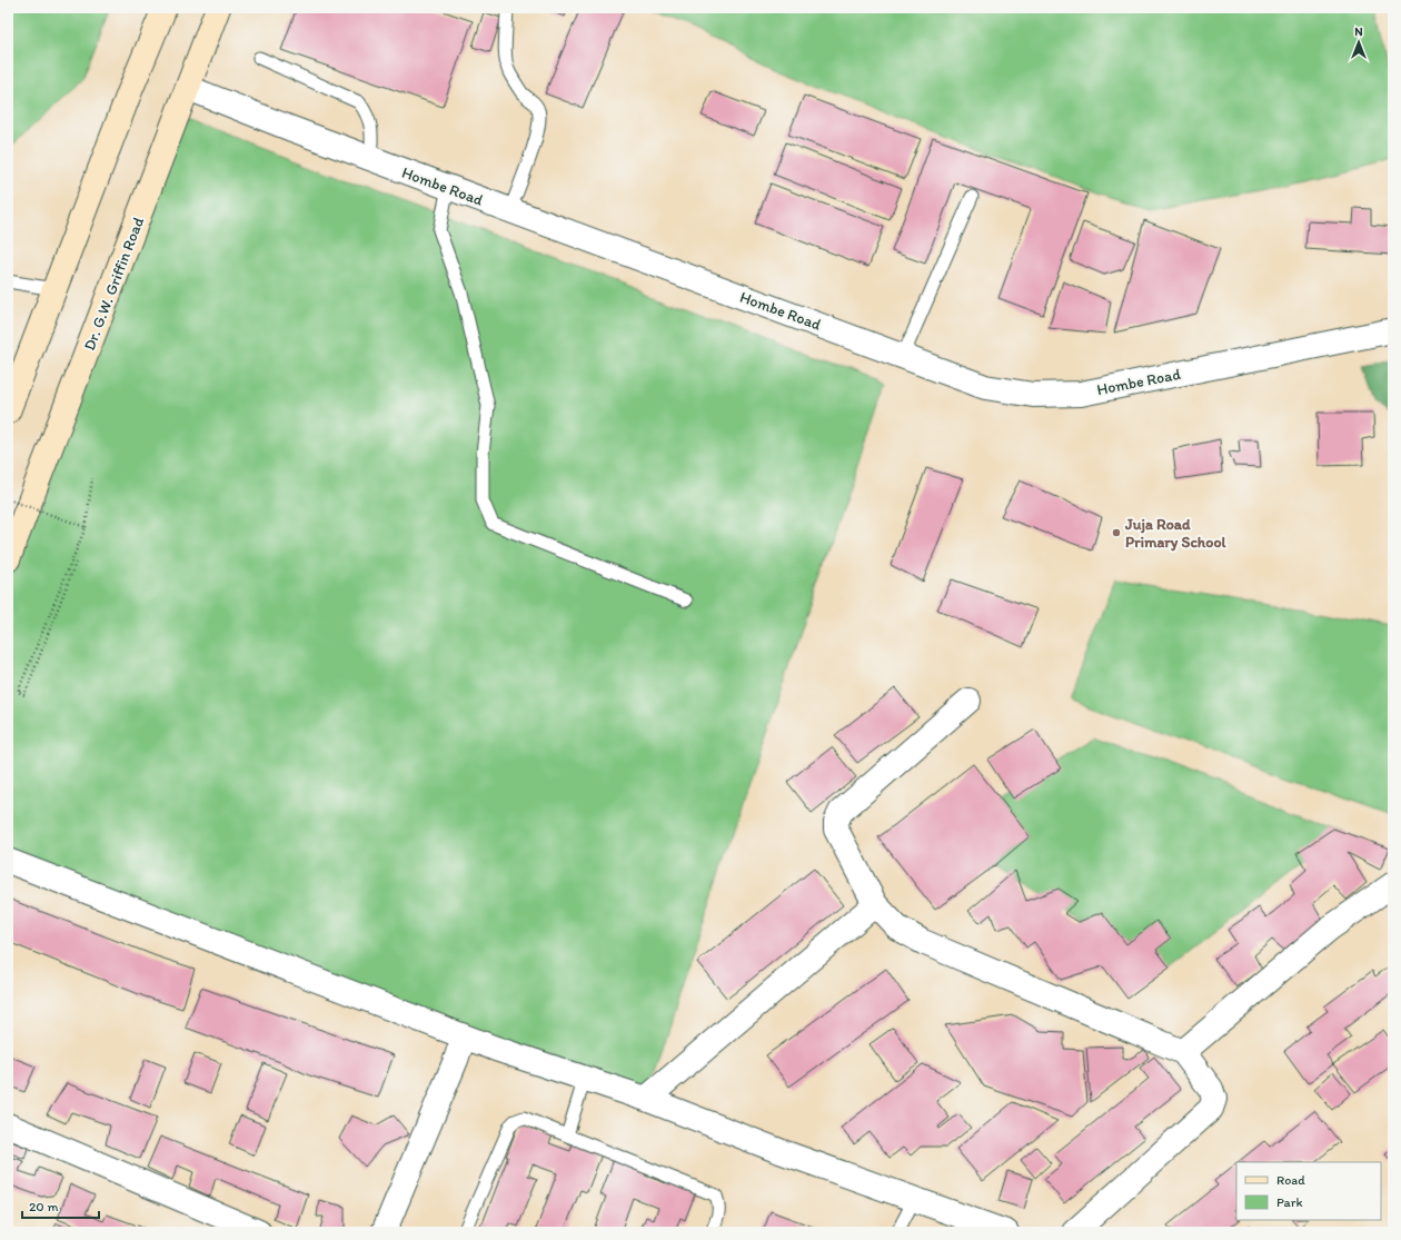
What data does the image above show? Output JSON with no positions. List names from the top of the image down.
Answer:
{
  "streets": {
    "main road": ["Dr. G.W. Griffin Road"],
    "street": ["Hombe Road"]
  },
  "crossings": [
    ["Hombe Road", "Dr. G.W. Griffin Road"]
  ],
  "places": ["Juja Road Primary School"],
  "legend": ["Road", "Park"],
  "scale_bar": "20 m",
  "north": "top"
}
